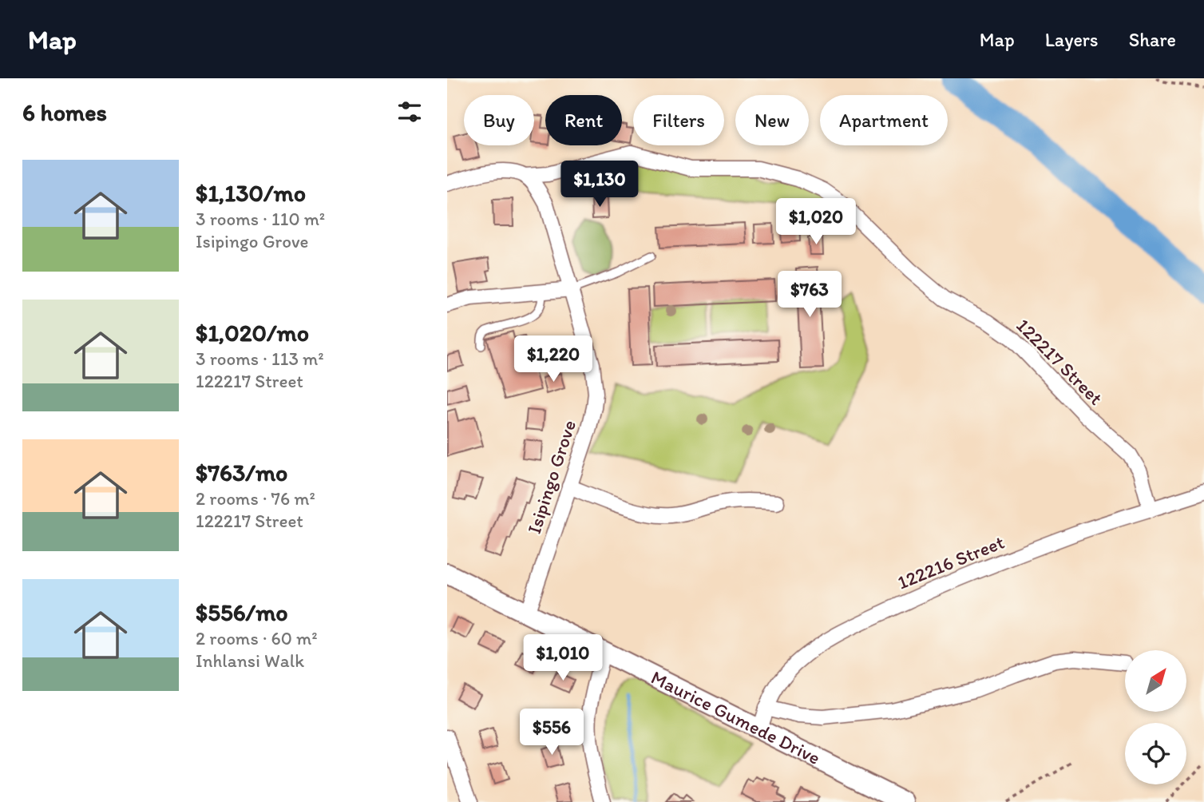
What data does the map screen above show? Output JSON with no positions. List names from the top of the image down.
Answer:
{
  "streets": {
    "street": [
      "122217 Street",
      "Isipingo Grove",
      "122216 Street",
      "Maurice Gumede Drive"
    ]
  },
  "crossings": [
    ["122217 Street", "Isipingo Grove"],
    ["122217 Street", "122216 Street"],
    ["Isipingo Grove", "Maurice Gumede Drive"],
    ["122216 Street", "Maurice Gumede Drive"]
  ],
  "north": "top right",
  "page": {
    "header": "Map",
    "nav": ["Map", "Layers", "Share"],
    "heading": "6 homes",
    "chip": [
      "Buy",
      "Rent",
      "Filters",
      "New",
      "Apartment"
    ],
    "list": [
      {
        "name": "$1,130/mo",
        "note": "3 rooms · 110 m² · Isipingo Grove"
      },
      {
        "name": "$1,020/mo",
        "note": "3 rooms · 113 m² · 122217 Street"
      },
      {
        "name": "$763/mo",
        "note": "2 rooms · 76 m² · 122217 Street"
      },
      {
        "name": "$556/mo",
        "note": "2 rooms · 60 m² · Inhlansi Walk"
      }
    ],
    "price": [
      "$1,130",
      "$1,020",
      "$763",
      "$1,220",
      "$1,010",
      "$556"
    ]
  }
}
